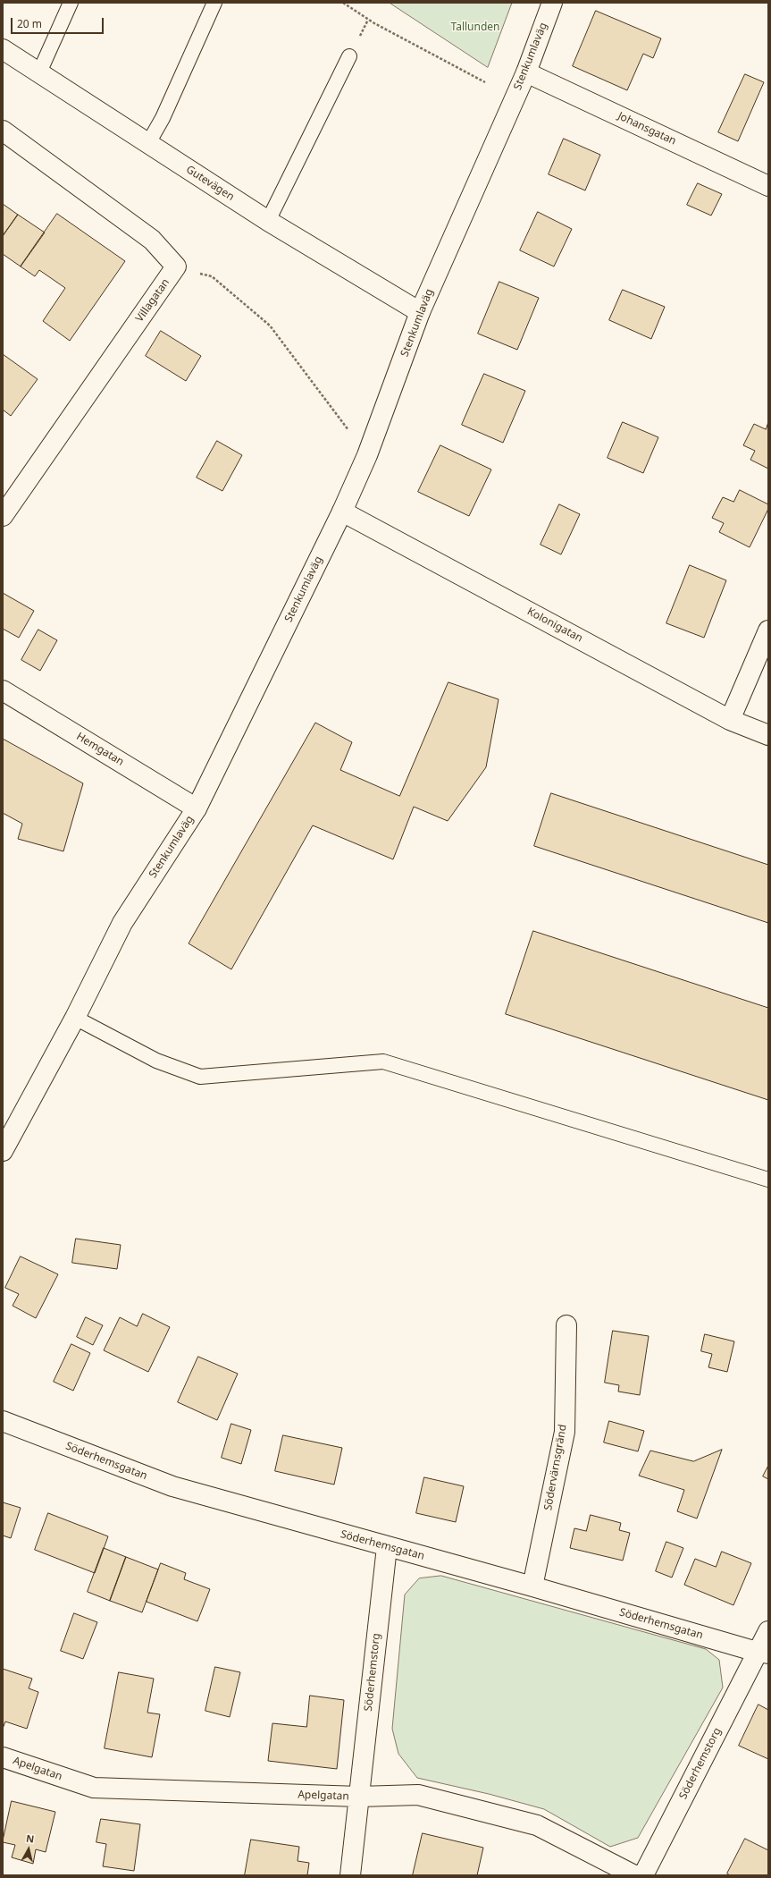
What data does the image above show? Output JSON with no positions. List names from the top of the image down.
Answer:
{
  "streets": {
    "street": [
      "Stenkumlaväg",
      "Johansgatan",
      "Gutevägen",
      "Villagatan",
      "Kolonigatan",
      "Hemgatan",
      "Söderhemsgatan",
      "Södervärnsgränd",
      "Söderhemstorg",
      "Apelgatan"
    ]
  },
  "crossings": [
    ["Stenkumlaväg", "Johansgatan"],
    ["Stenkumlaväg", "Gutevägen"],
    ["Stenkumlaväg", "Kolonigatan"],
    ["Stenkumlaväg", "Hemgatan"],
    ["Söderhemsgatan", "Södervärnsgränd"],
    ["Söderhemsgatan", "Söderhemstorg"],
    ["Söderhemstorg", "Apelgatan"]
  ],
  "parks": ["Tallunden"],
  "scale_bar": "20 m",
  "north": "top"
}
